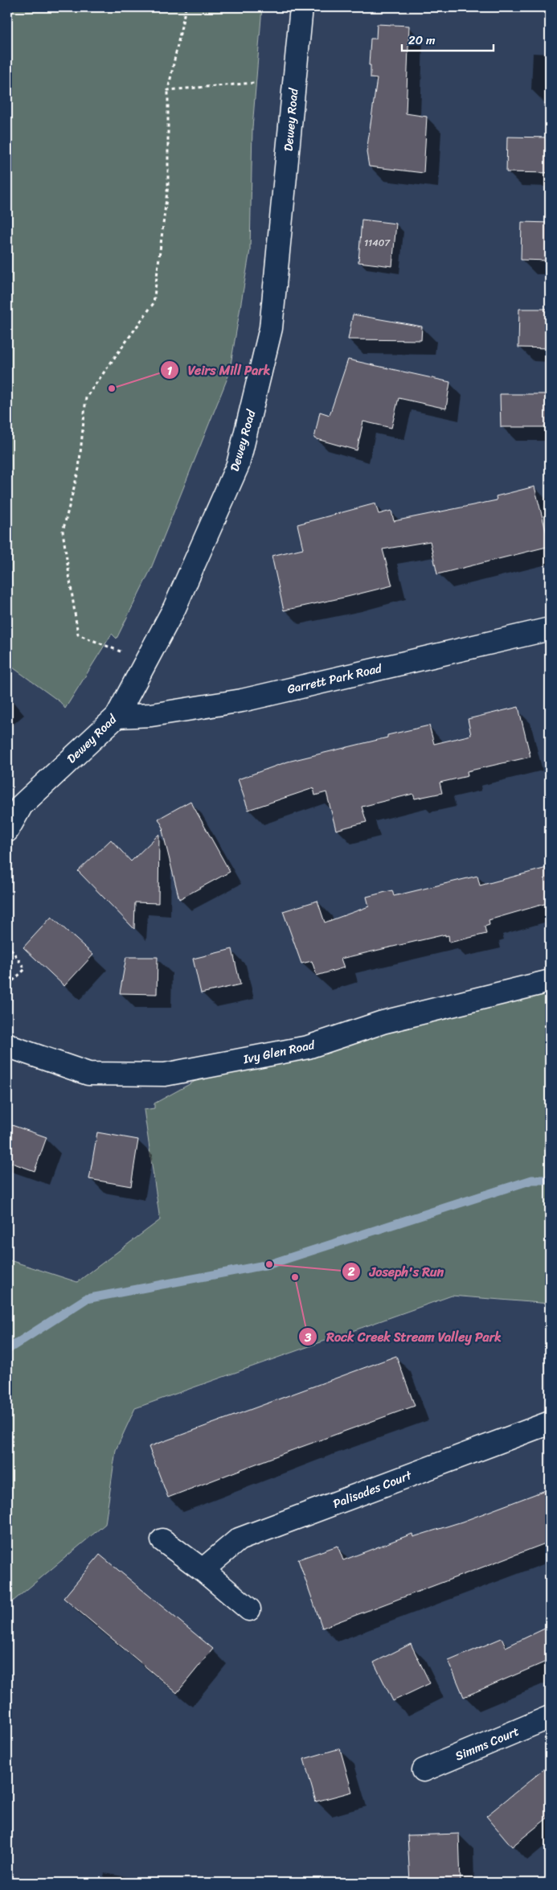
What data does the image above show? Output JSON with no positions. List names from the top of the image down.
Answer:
{
  "streets": {
    "street": [
      "Dewey Road",
      "Garrett Park Road",
      "Ivy Glen Road",
      "Palisades Court",
      "Simms Court"
    ]
  },
  "crossings": [
    ["Dewey Road", "Garrett Park Road"]
  ],
  "places": ["Veirs Mill Park", "Joseph's Run", "Rock Creek Stream Valley Park"],
  "house_numbers": ["11407"],
  "scale_bar": "20 m"
}
